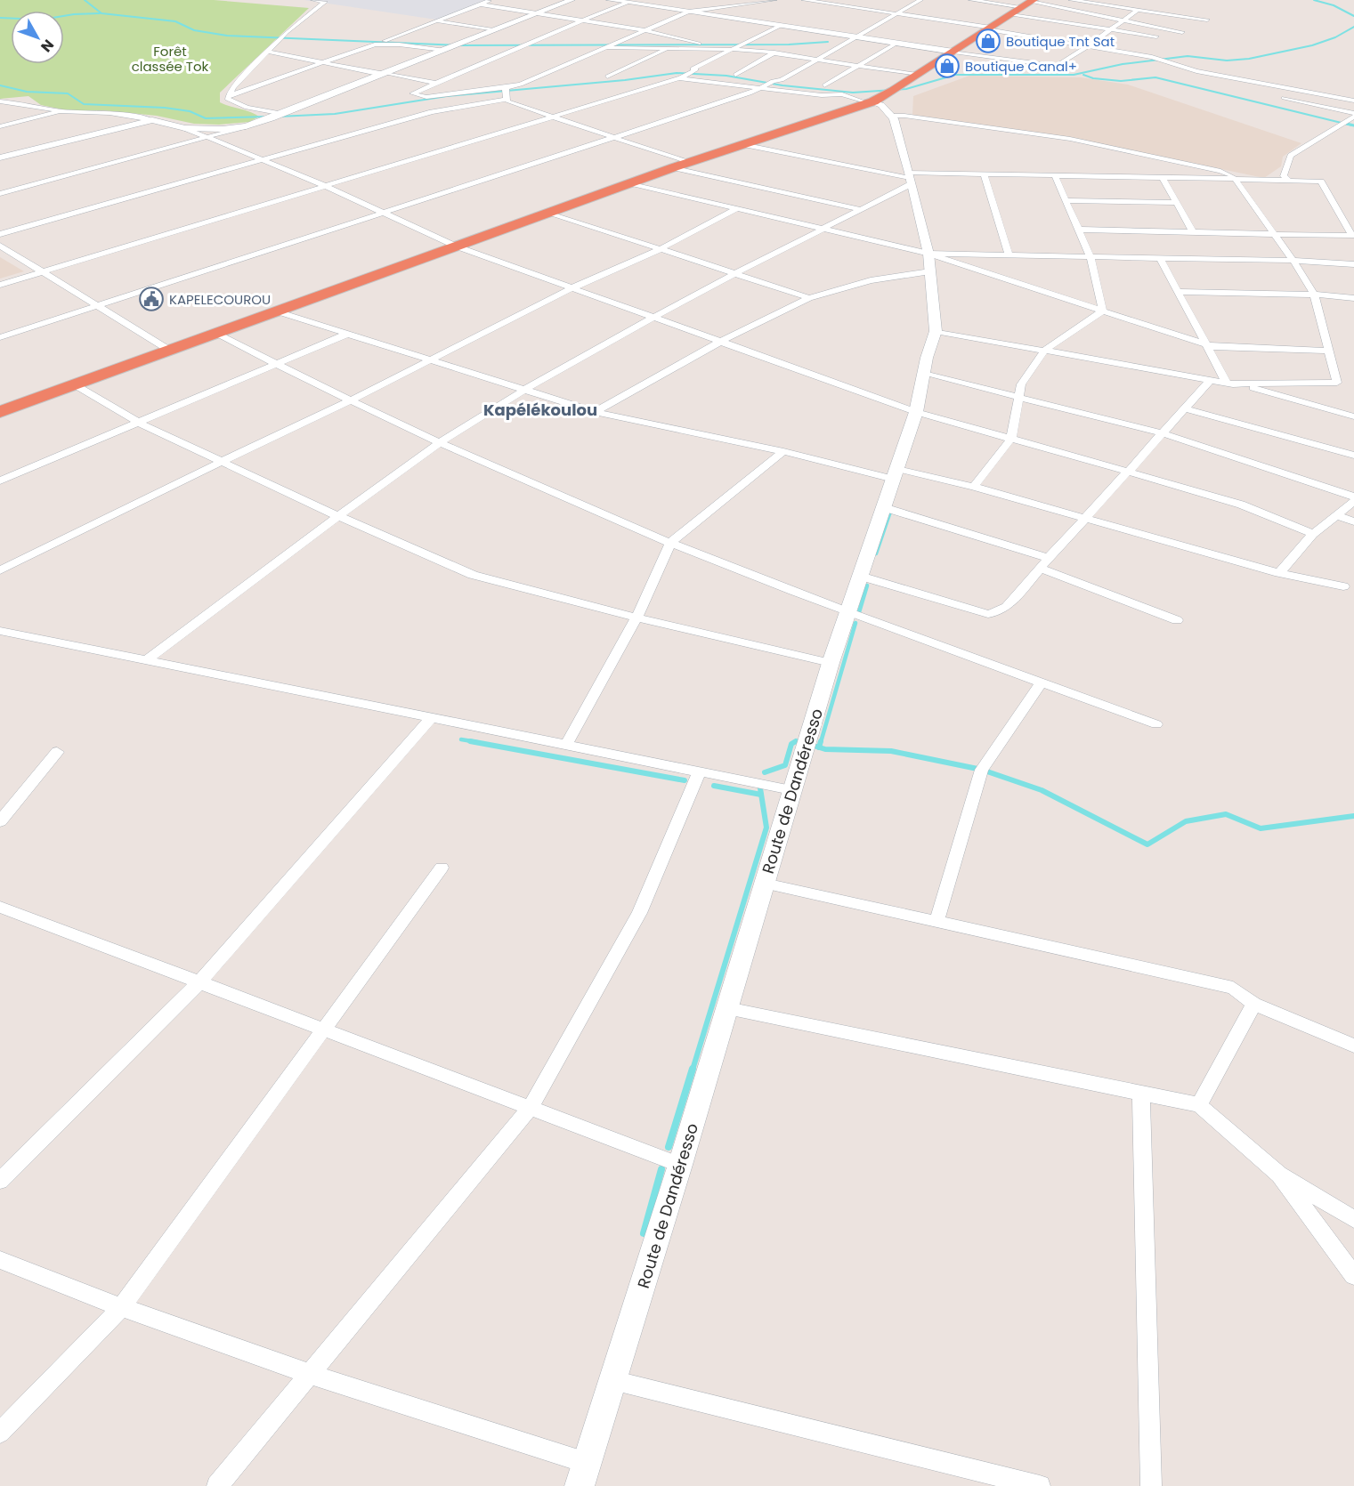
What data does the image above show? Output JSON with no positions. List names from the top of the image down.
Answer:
{
  "streets": {
    "street": ["Route de Dandéresso"]
  },
  "districts": ["Kapélékoulou"],
  "parks": ["Forêt classée Tok"],
  "places": {
    "shop": ["Boutique Tnt Sat", "Boutique Canal+"],
    "public building": ["KAPELECOUROU"]
  },
  "north": "bottom right"
}
